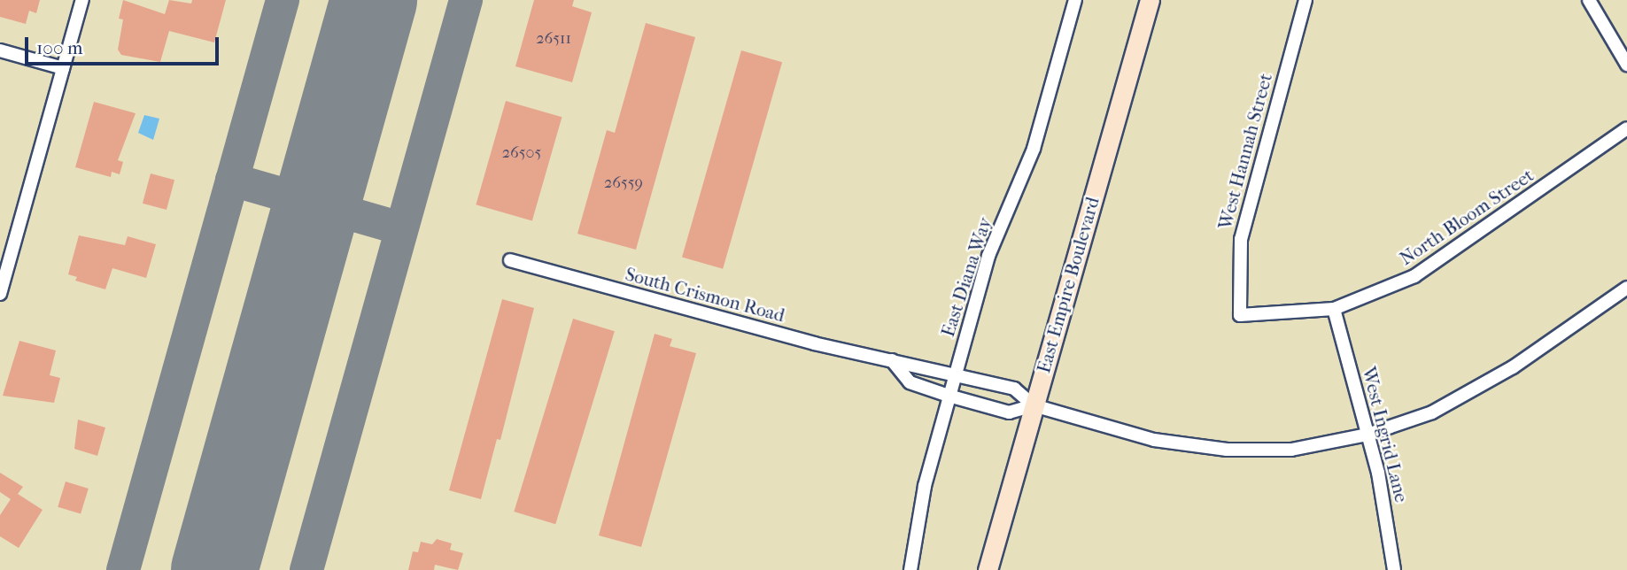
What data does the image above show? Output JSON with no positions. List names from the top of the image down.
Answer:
{
  "streets": {
    "street": [
      "West Hannah Street",
      "North Bloom Street",
      "East Diana Way",
      "East Empire Boulevard",
      "South Crismon Road",
      "West Ingrid Lane"
    ]
  },
  "crossings": [
    ["West Hannah Street", "North Bloom Street"],
    ["North Bloom Street", "West Ingrid Lane"],
    ["East Diana Way", "South Crismon Road"],
    ["East Empire Boulevard", "South Crismon Road"]
  ],
  "house_numbers": ["26511", "26505", "26559"],
  "scale_bar": "100 m"
}
